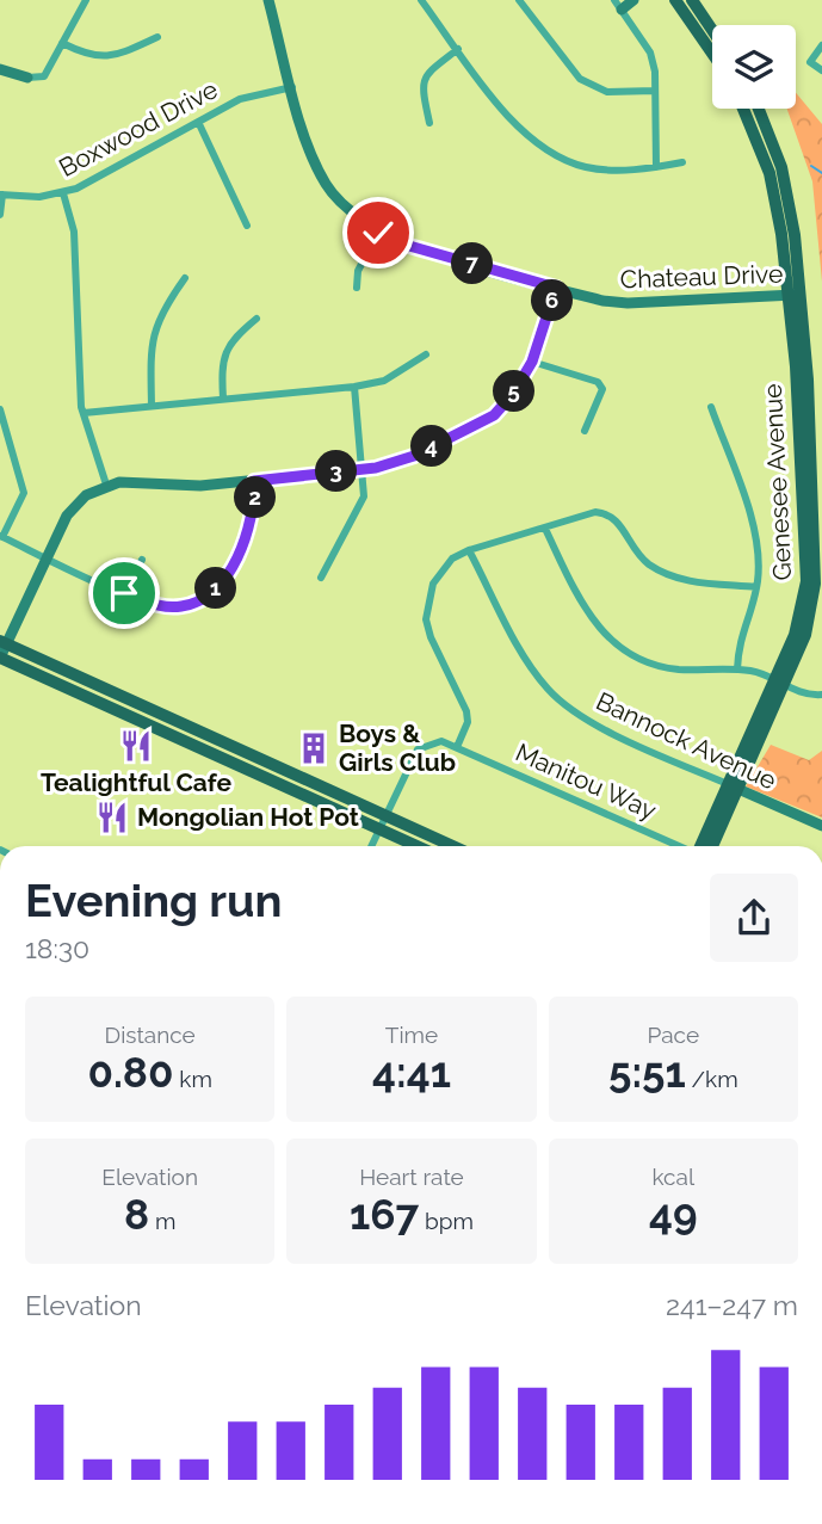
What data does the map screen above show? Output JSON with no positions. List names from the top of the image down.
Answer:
{
  "streets": {
    "main road": ["Genesee Avenue"],
    "street": [
      "Boxwood Drive",
      "Chateau Drive",
      "Bannock Avenue",
      "Manitou Way"
    ]
  },
  "crossings": [
    ["Boxwood Drive", "Chateau Drive"],
    ["Chateau Drive", "Genesee Avenue"],
    ["Genesee Avenue", "Bannock Avenue"]
  ],
  "places": {
    "restaurant": ["Tealightful Cafe", "Mongolian Hot Pot"],
    "building": ["Boys & Girls Club"]
  },
  "page": {
    "pins": [
      "7",
      "6",
      "5",
      "4",
      "3",
      "2",
      "1"
    ],
    "heading": ["Evening run", "18:30"],
    "stats": [
      ["Distance", "0.80 km"],
      ["Time", "4:41"],
      ["Pace", "5:51 /km"],
      ["Elevation", "8 m"],
      ["Heart rate", "167 bpm"],
      ["kcal", "49"]
    ],
    "chart": ["Elevation", "241–247 m"]
  }
}
